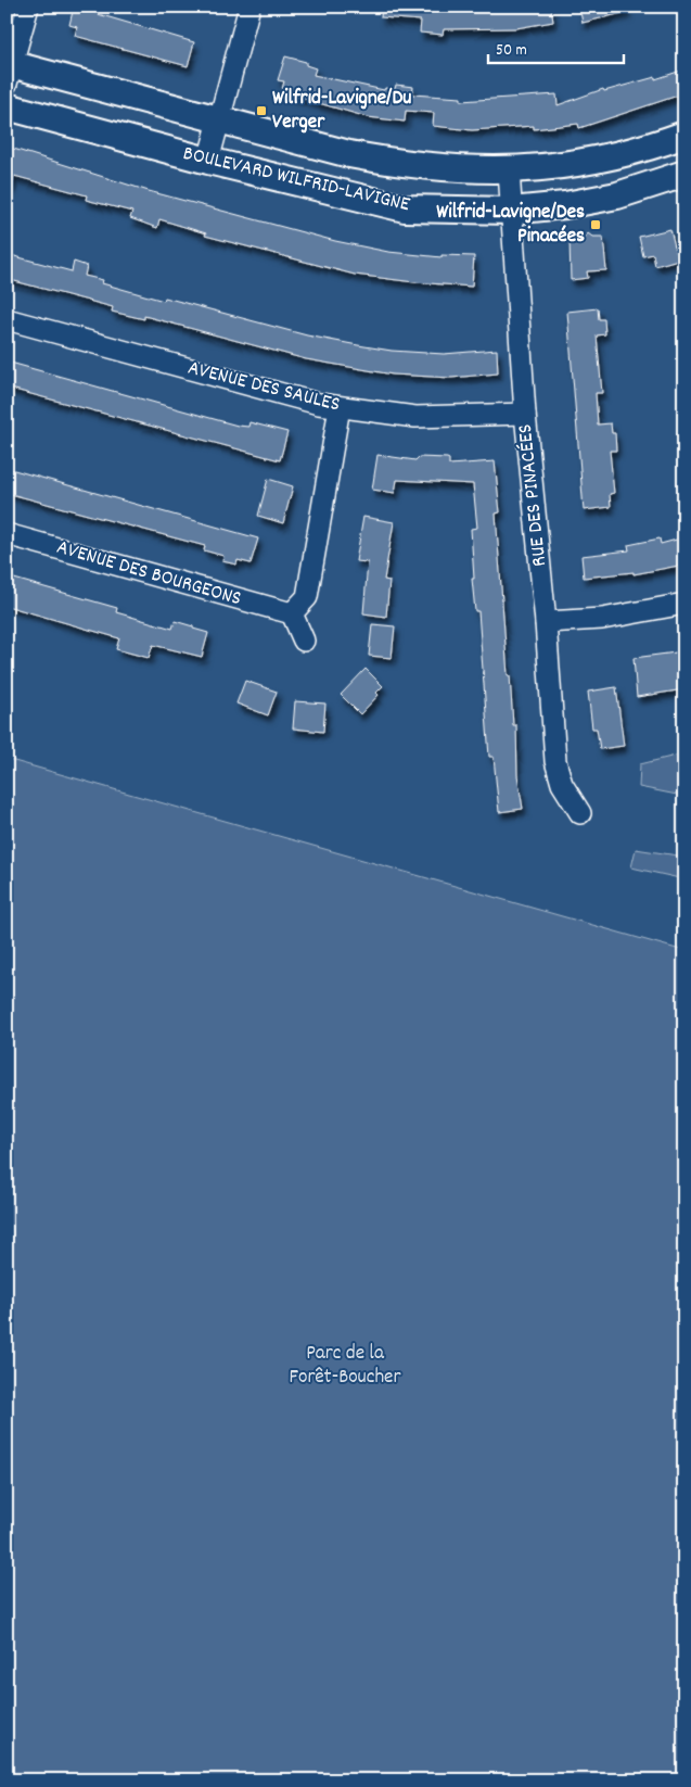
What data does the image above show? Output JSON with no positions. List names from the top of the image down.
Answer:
{
  "streets": {
    "street": [
      "BOULEVARD WILFRID-LAVIGNE",
      "AVENUE DES SAULES",
      "RUE DES PINACÉES",
      "AVENUE DES BOURGEONS"
    ]
  },
  "crossings": [
    ["BOULEVARD WILFRID-LAVIGNE", "RUE DES PINACÉES"],
    ["AVENUE DES SAULES", "RUE DES PINACÉES"]
  ],
  "parks": ["Parc de la Forêt-Boucher"],
  "places": {
    "transit": ["Wilfrid-Lavigne/Du Verger", "Wilfrid-Lavigne/Des Pinacées"]
  },
  "scale_bar": "50 m"
}
